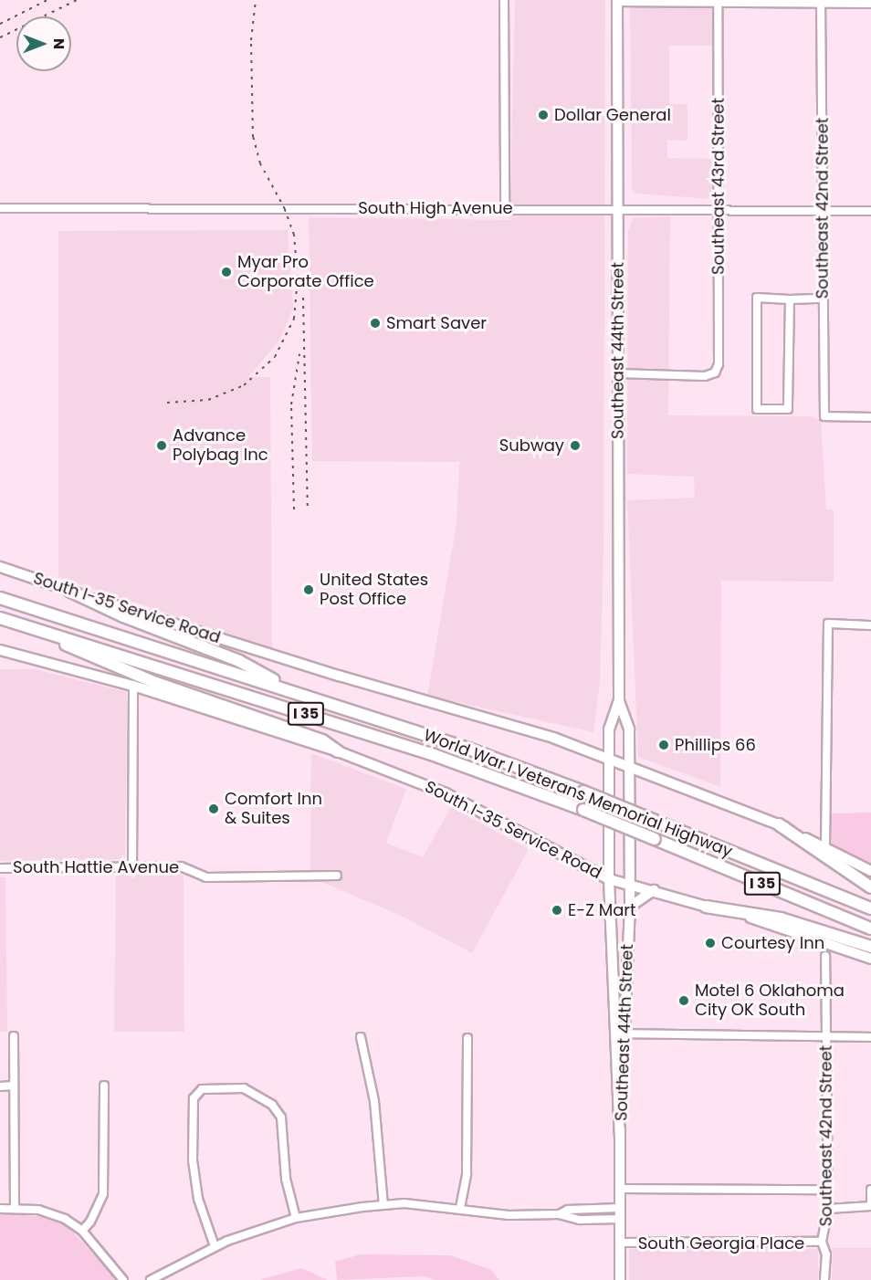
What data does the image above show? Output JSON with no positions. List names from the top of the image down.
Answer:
{
  "streets": {
    "highway": ["I 35", "World War I Veterans Memorial Highway"],
    "main road": ["Southeast 44th Street", "South I-35 Service Road"],
    "street": [
      "Southeast 43rd Street",
      "South High Avenue",
      "Southeast 42nd Street",
      "South Hattie Avenue",
      "South Georgia Place"
    ]
  },
  "crossings": [
    ["Southeast 43rd Street", "South High Avenue"],
    ["Southeast 43rd Street", "Southeast 44th Street"],
    ["South High Avenue", "Southeast 42nd Street"],
    ["South High Avenue", "Southeast 44th Street"],
    ["Southeast 42nd Street", "South Georgia Place"],
    ["Southeast 44th Street", "South I-35 Service Road"],
    ["Southeast 44th Street", "South Georgia Place"]
  ],
  "places": [
    "Dollar General",
    "Myar Pro Corporate Office",
    "Smart Saver",
    "Advance Polybag Inc",
    "Subway",
    "United States Post Office",
    "Phillips 66",
    "Comfort Inn & Suites",
    "E-Z Mart",
    "Courtesy Inn",
    "Motel 6 Oklahoma City OK South"
  ],
  "north": "right"
}
